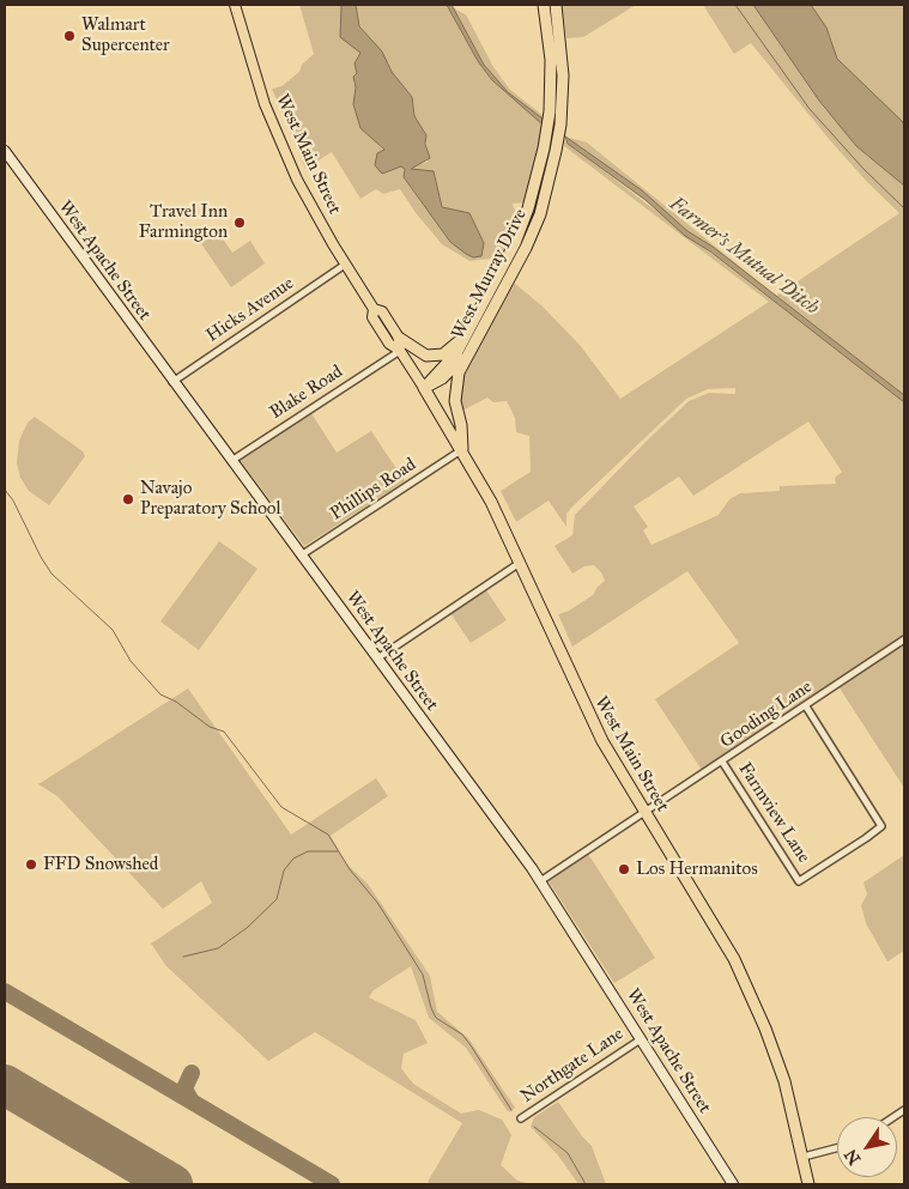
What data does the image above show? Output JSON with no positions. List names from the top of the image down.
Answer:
{
  "streets": {
    "highway": ["West Main Street", "West Murray Drive"],
    "main road": ["West Apache Street"],
    "street": [
      "Hicks Avenue",
      "Blake Road",
      "Phillips Road",
      "Gooding Lane",
      "Farmview Lane",
      "Northgate Lane"
    ]
  },
  "crossings": [
    ["West Main Street", "West Murray Drive"],
    ["West Main Street", "Hicks Avenue"],
    ["West Main Street", "Blake Road"],
    ["West Main Street", "Phillips Road"],
    ["West Main Street", "Gooding Lane"],
    ["West Apache Street", "Hicks Avenue"],
    ["West Apache Street", "Blake Road"],
    ["West Apache Street", "Phillips Road"],
    ["West Apache Street", "Gooding Lane"],
    ["West Apache Street", "Northgate Lane"],
    ["West Murray Drive", "Phillips Road"],
    ["Gooding Lane", "Farmview Lane"]
  ],
  "water": ["Farmer's Mutual Ditch"],
  "places": [
    "Walmart Supercenter",
    "Travel Inn Farmington",
    "Navajo Preparatory School",
    "FFD Snowshed",
    "Los Hermanitos"
  ],
  "north": "bottom left"
}
